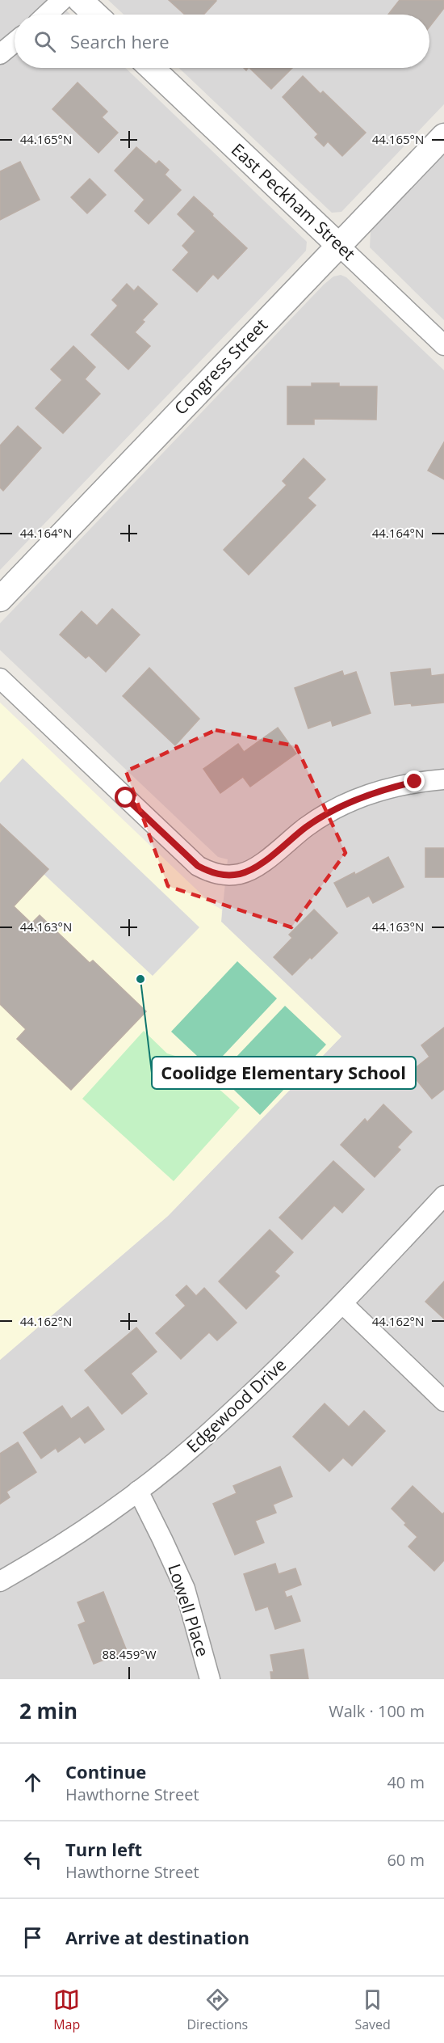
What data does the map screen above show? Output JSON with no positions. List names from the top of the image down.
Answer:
{
  "streets": {
    "street": [
      "East Peckham Street",
      "Congress Street",
      "Edgewood Drive",
      "Lowell Place"
    ]
  },
  "crossings": [
    ["East Peckham Street", "Congress Street"],
    ["Edgewood Drive", "Lowell Place"]
  ],
  "places": ["Coolidge Elementary School"],
  "page": {
    "search": "Search here",
    "heading": ["2 min", "Walk · 100 m"],
    "list": [
      ["Continue", "Hawthorne Street", "40 m"],
      ["Turn left", "Hawthorne Street", "60 m"],
      "Arrive at destination"
    ],
    "nav": ["Map", "Directions", "Saved"]
  },
  "coordinates": [
    "44.165°N",
    "44.164°N",
    "44.163°N",
    "44.162°N",
    "88.459°W"
  ]
}
